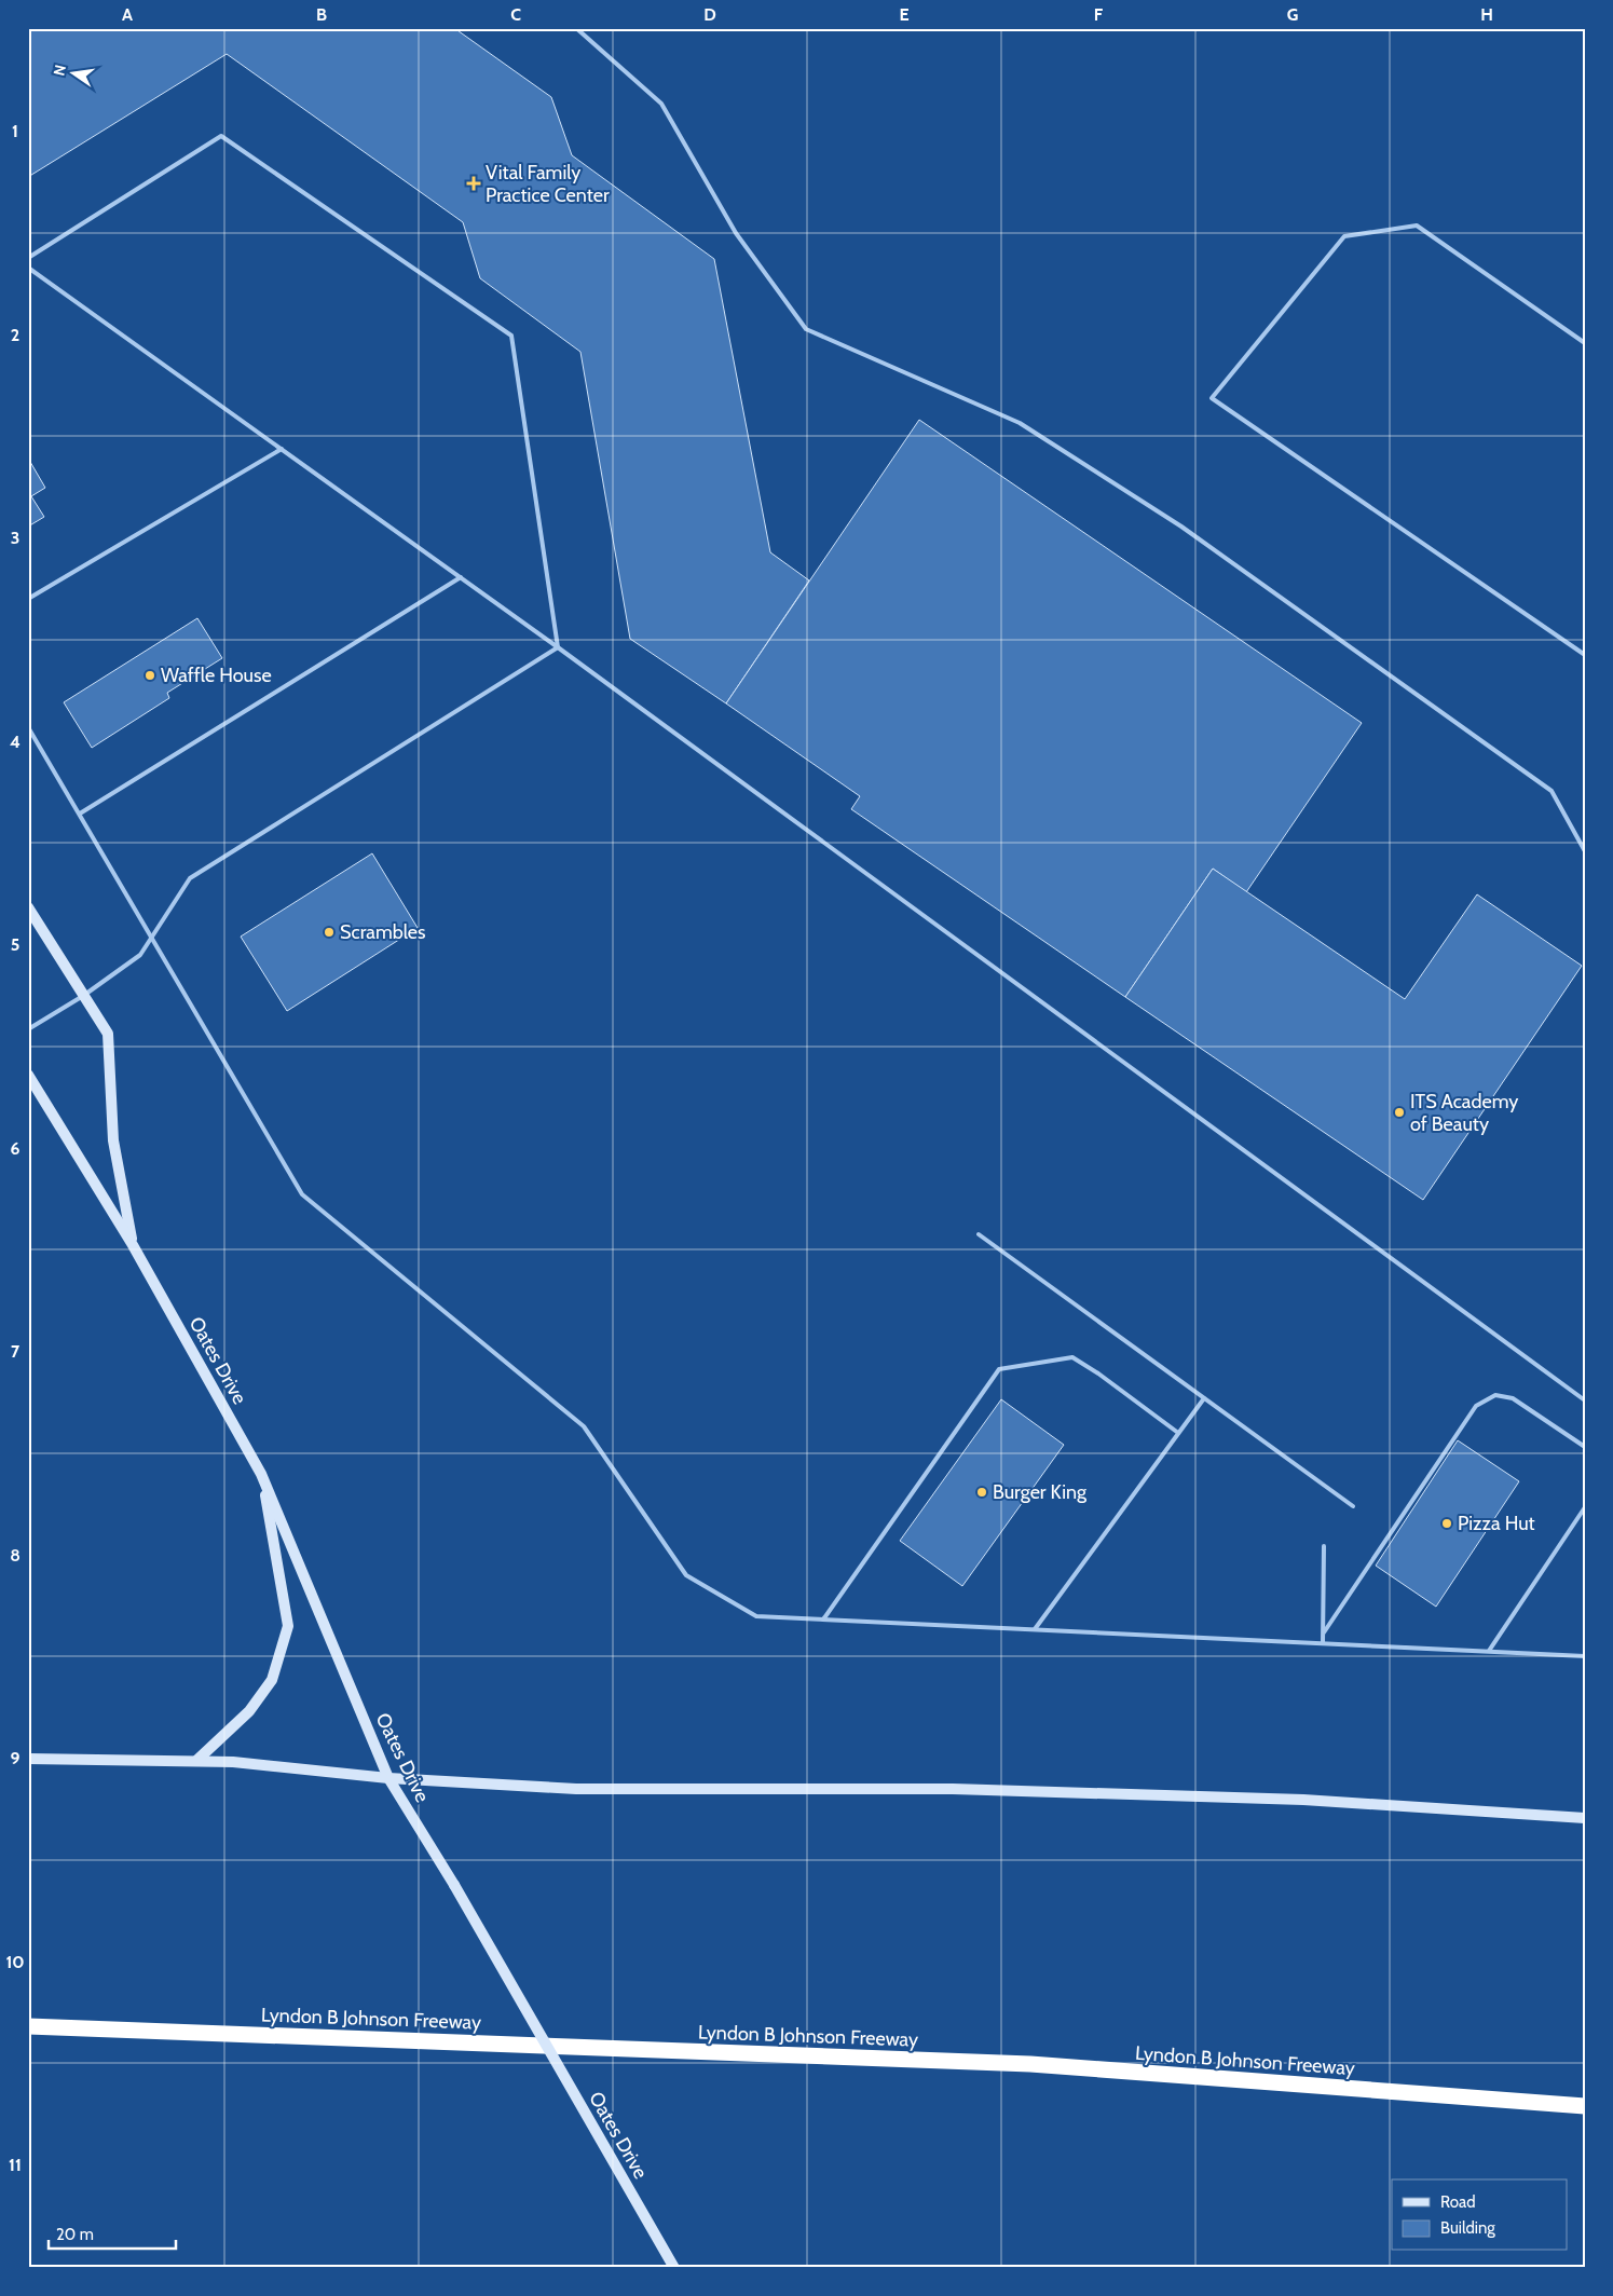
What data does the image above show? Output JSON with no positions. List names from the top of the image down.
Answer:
{
  "streets": {
    "highway": ["Lyndon B Johnson Freeway"],
    "main road": ["Oates Drive"]
  },
  "places": {
    "health": ["Vital Family Practice Center"],
    "other": [
      "Waffle House",
      "Scrambles",
      "ITS Academy of Beauty",
      "Burger King",
      "Pizza Hut"
    ]
  },
  "legend": ["Road", "Building"],
  "scale_bar": "20 m",
  "north": "left",
  "grid": {
    "columns": [
      "A",
      "B",
      "C",
      "D",
      "E",
      "F",
      "G",
      "H"
    ],
    "rows": [
      "1",
      "2",
      "3",
      "4",
      "5",
      "6",
      "7",
      "8",
      "9",
      "10",
      "11"
    ]
  }
}
